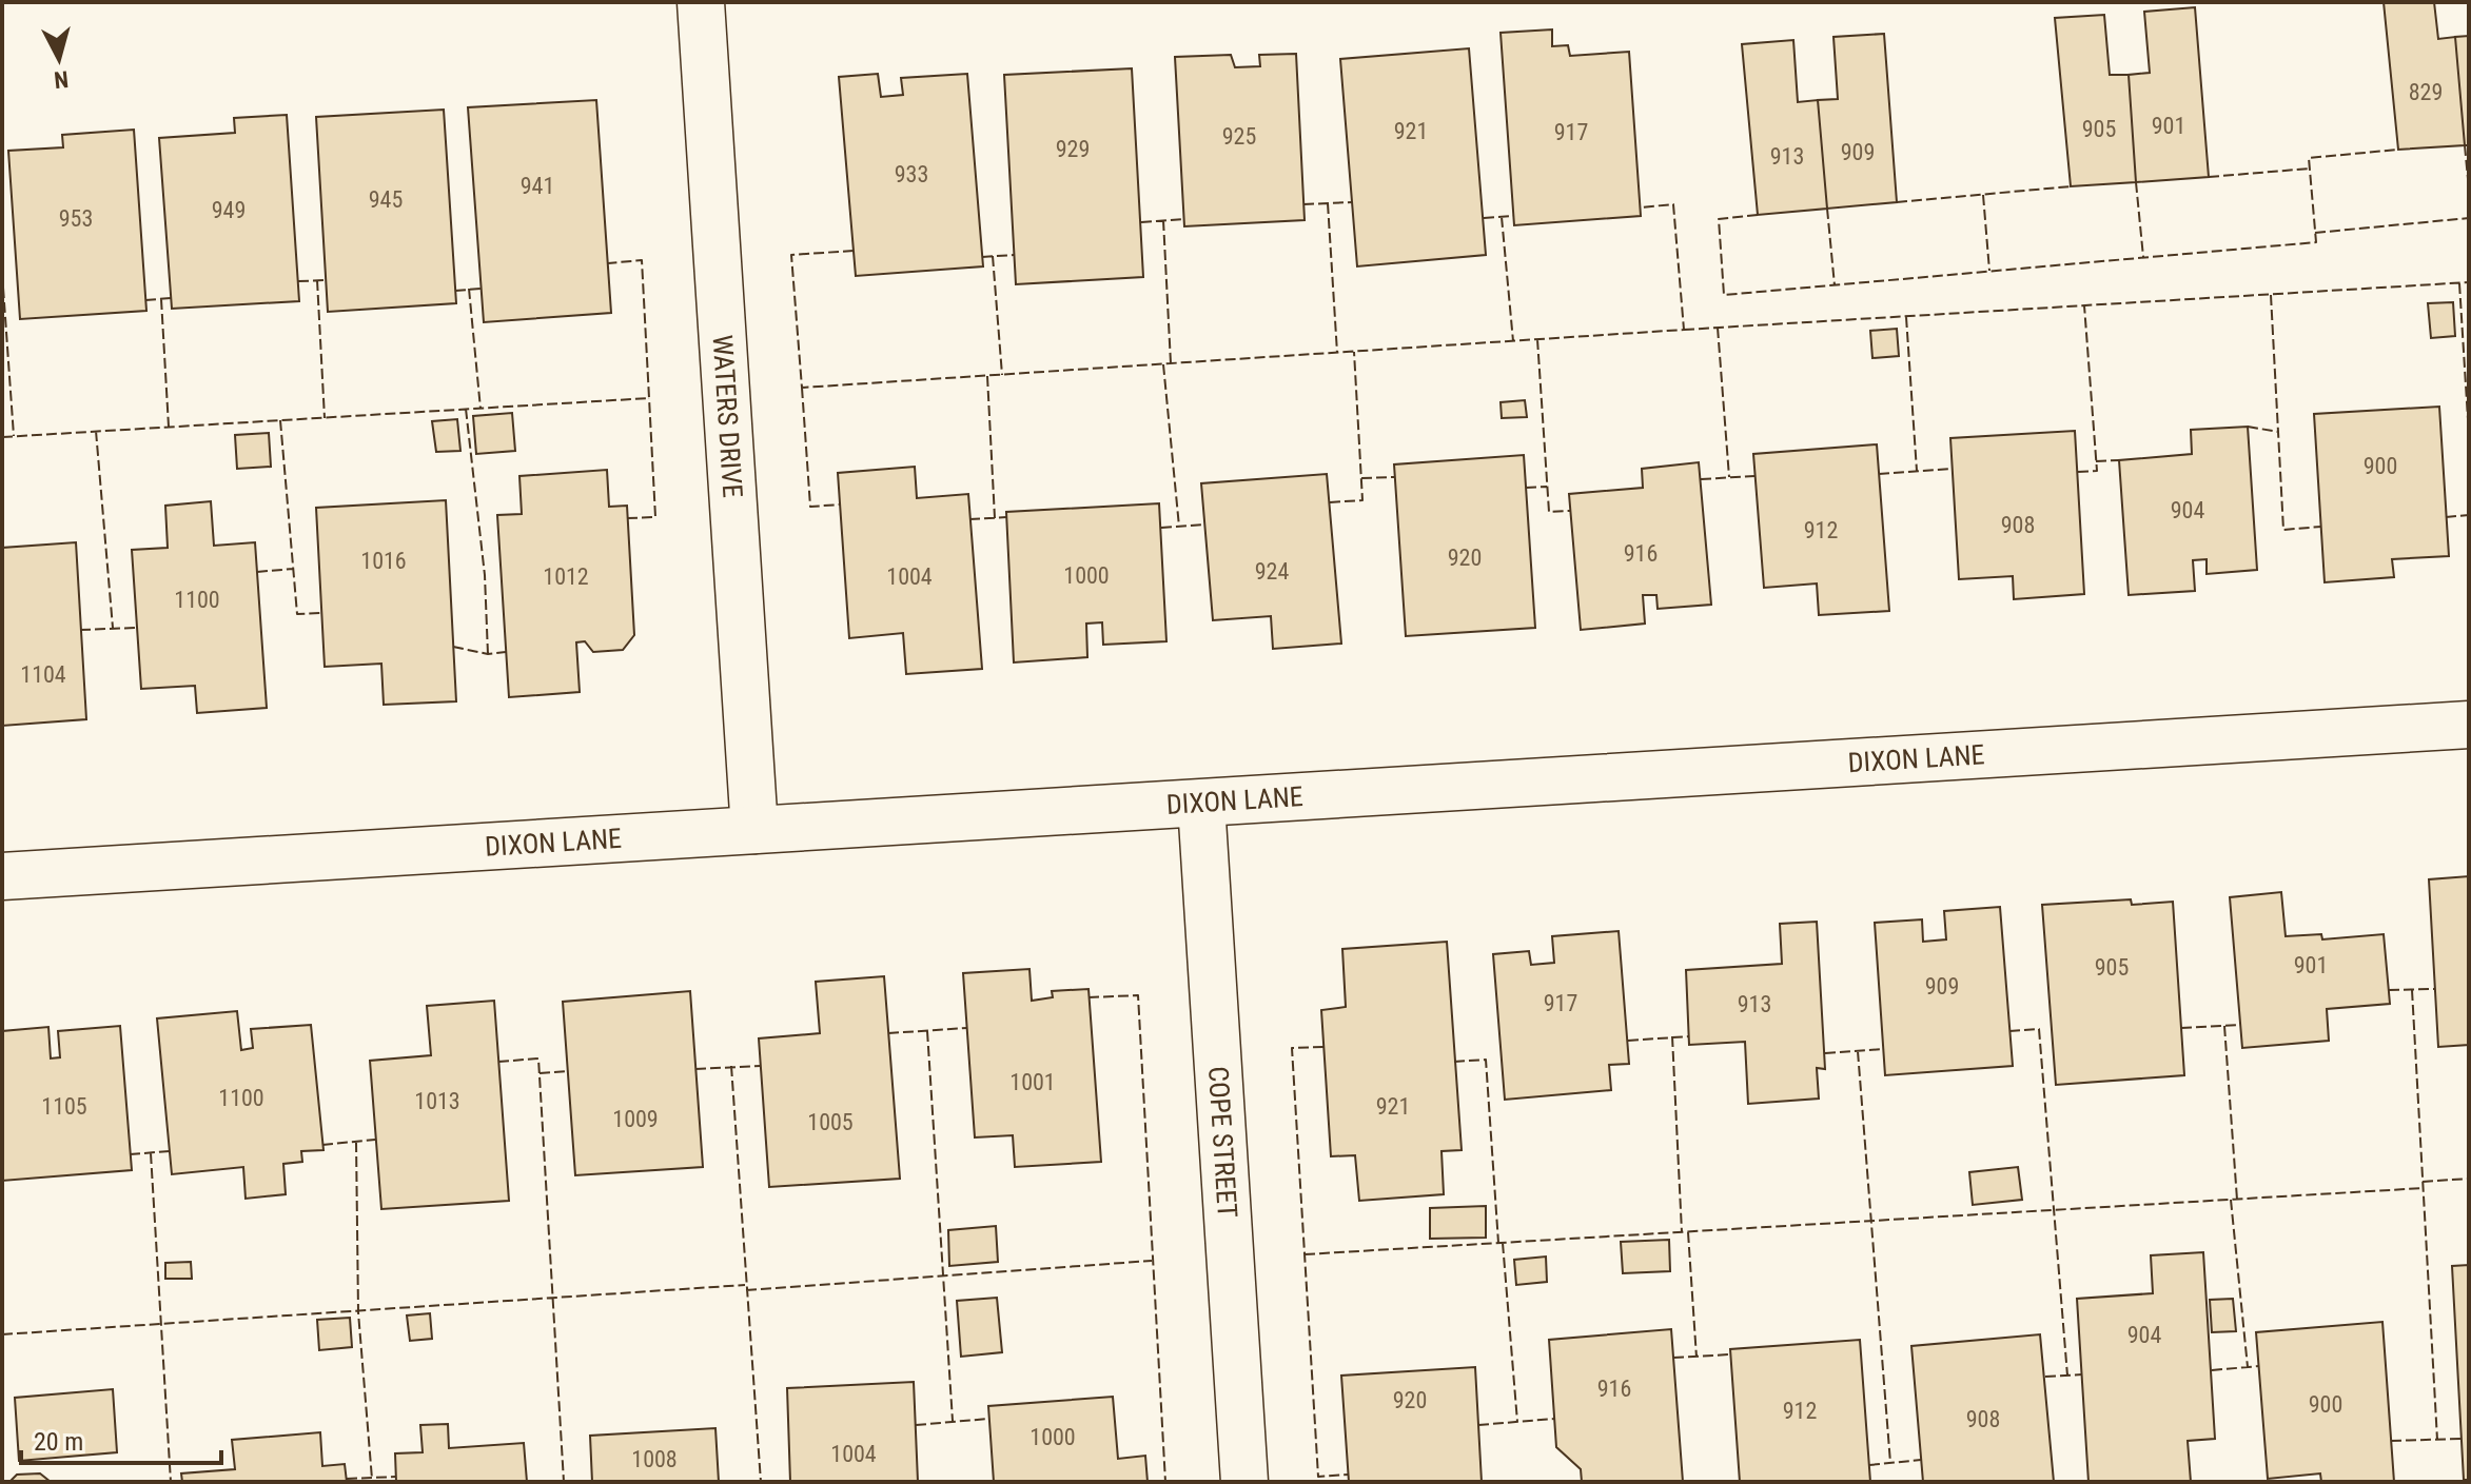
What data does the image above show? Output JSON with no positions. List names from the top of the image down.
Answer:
{
  "streets": {
    "street": ["WATERS DRIVE", "DIXON LANE", "COPE STREET"]
  },
  "crossings": [
    ["WATERS DRIVE", "DIXON LANE"],
    ["DIXON LANE", "COPE STREET"]
  ],
  "house_numbers": [
    "829",
    "901",
    "905",
    "921",
    "917",
    "925",
    "929",
    "909",
    "913",
    "933",
    "941",
    "945",
    "949",
    "953",
    "900",
    "904",
    "908",
    "912",
    "916",
    "920",
    "1016",
    "924",
    "1000",
    "1012",
    "1004",
    "1100",
    "1104",
    "901",
    "905",
    "909",
    "917",
    "913",
    "1001",
    "1100",
    "1013",
    "1105",
    "921",
    "1009",
    "1005",
    "904",
    "916",
    "920",
    "900",
    "912",
    "908",
    "1000",
    "1004",
    "1008"
  ],
  "scale_bar": "20 m",
  "north": "bottom"
}
